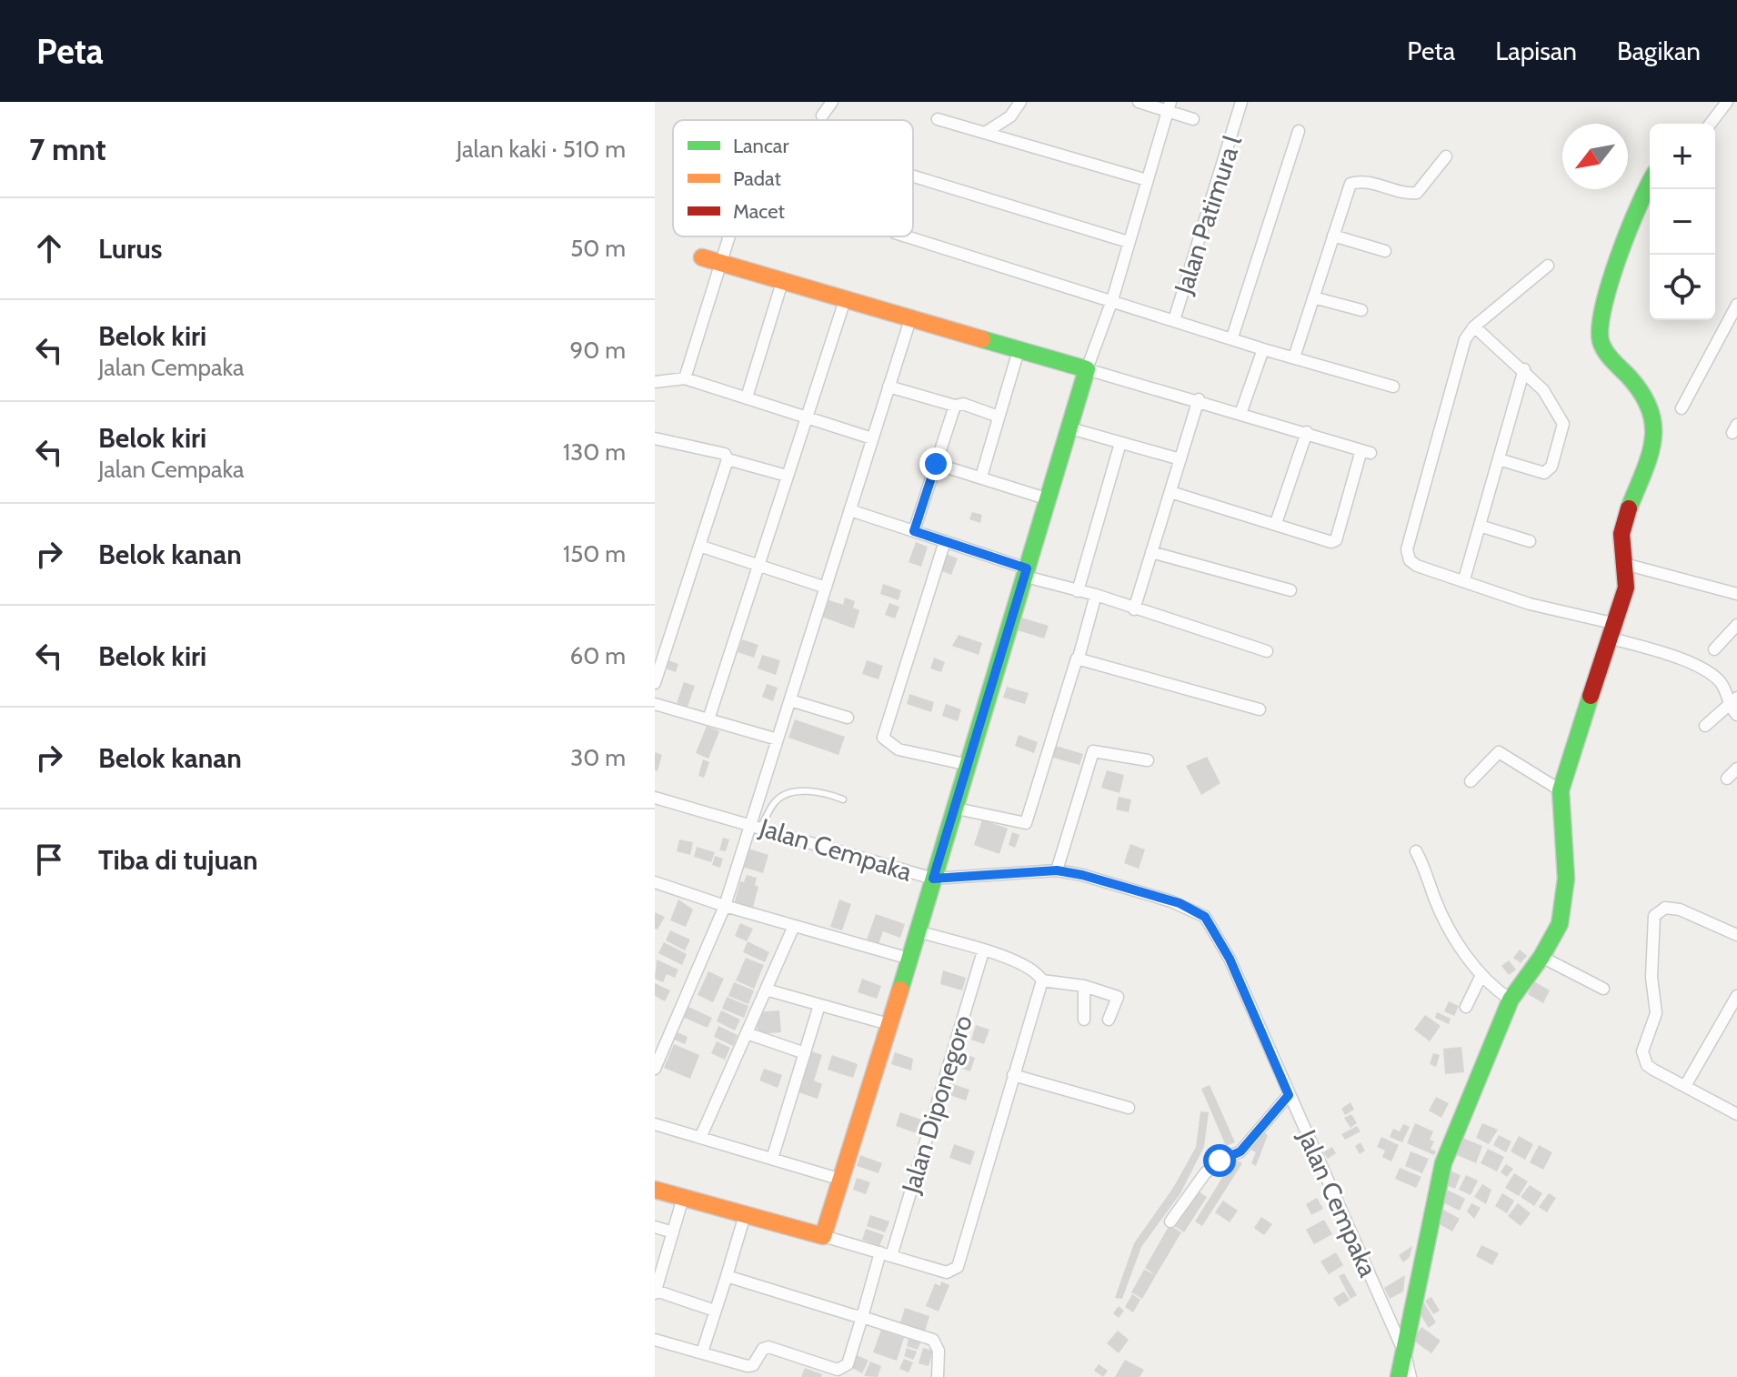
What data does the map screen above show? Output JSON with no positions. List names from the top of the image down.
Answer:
{
  "streets": {
    "street": ["Jalan Patimura l", "Jalan Cempaka", "Jalan Diponegoro"]
  },
  "legend": ["Lancar", "Padat", "Macet"],
  "north": "bottom left",
  "page": {
    "header": "Peta",
    "nav": ["Peta", "Lapisan", "Bagikan"],
    "heading": ["7 mnt", "Jalan kaki · 510 m"],
    "map_buttons": ["+", "−"],
    "list": [
      ["Lurus", "50 m"],
      ["Belok kiri", "Jalan Cempaka", "90 m"],
      ["Belok kiri", "Jalan Cempaka", "130 m"],
      ["Belok kanan", "150 m"],
      ["Belok kiri", "60 m"],
      ["Belok kanan", "30 m"],
      "Tiba di tujuan"
    ]
  }
}
